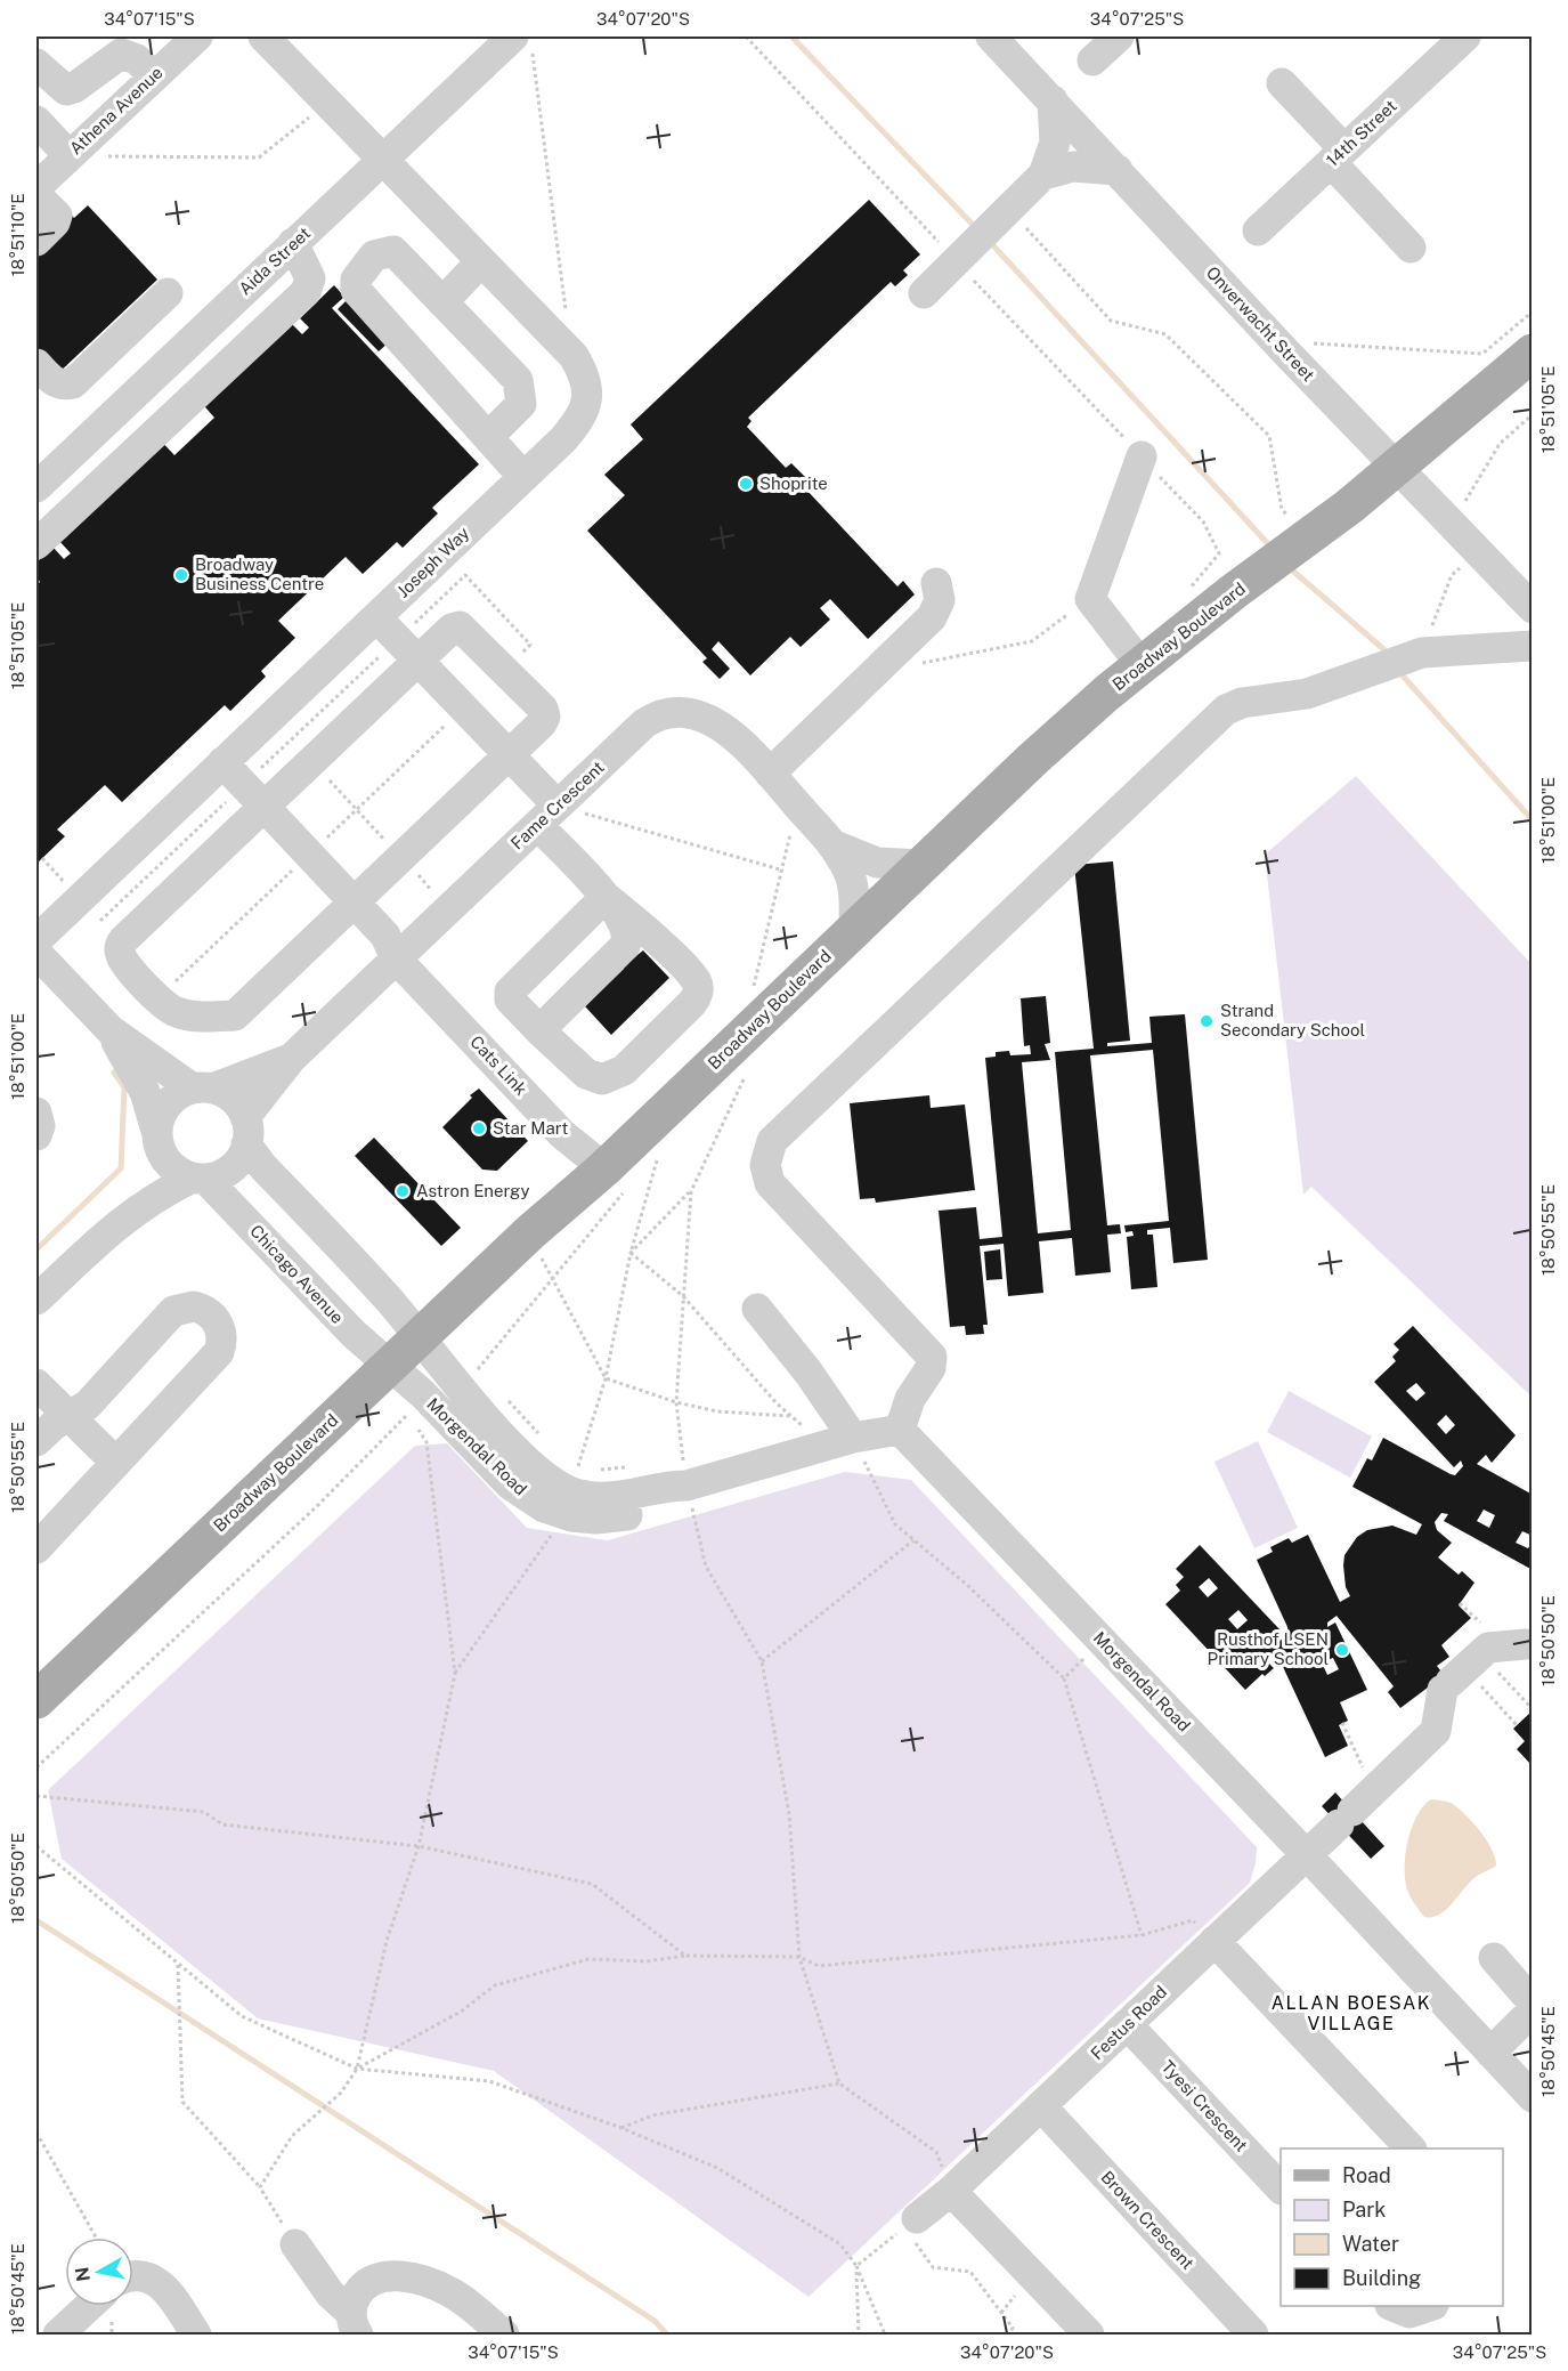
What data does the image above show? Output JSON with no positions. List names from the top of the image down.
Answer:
{
  "streets": {
    "main road": ["Broadway Boulevard"],
    "street": [
      "Athena Avenue",
      "14th Street",
      "Aida Street",
      "Onverwacht Street",
      "Joseph Way",
      "Fame Crescent",
      "Cats Link",
      "Chicago Avenue",
      "Morgendal Road",
      "Festus Road",
      "Tyesi Crescent",
      "Brown Crescent"
    ]
  },
  "crossings": [
    ["Aida Street", "Joseph Way"],
    ["Onverwacht Street", "Broadway Boulevard"],
    ["Joseph Way", "Cats Link"],
    ["Broadway Boulevard", "Fame Crescent"],
    ["Broadway Boulevard", "Cats Link"],
    ["Broadway Boulevard", "Chicago Avenue"],
    ["Broadway Boulevard", "Morgendal Road"],
    ["Fame Crescent", "Cats Link"],
    ["Fame Crescent", "Chicago Avenue"],
    ["Chicago Avenue", "Morgendal Road"],
    ["Morgendal Road", "Festus Road"],
    ["Festus Road", "Tyesi Crescent"],
    ["Festus Road", "Brown Crescent"]
  ],
  "districts": ["ALLAN BOESAK VILLAGE"],
  "places": [
    "Shoprite",
    "Broadway Business Centre",
    "Strand Secondary School",
    "Star Mart",
    "Astron Energy",
    "Rusthof LSEN Primary School"
  ],
  "legend": [
    "Road",
    "Park",
    "Water",
    "Building"
  ],
  "north": "left",
  "coordinates": [
    "34°07'15\"S",
    "34°07'20\"S",
    "34°07'25\"S",
    "18°51'10\"E",
    "18°51'05\"E",
    "18°51'00\"E",
    "18°50'55\"E",
    "18°50'50\"E",
    "18°50'45\"E"
  ]
}
